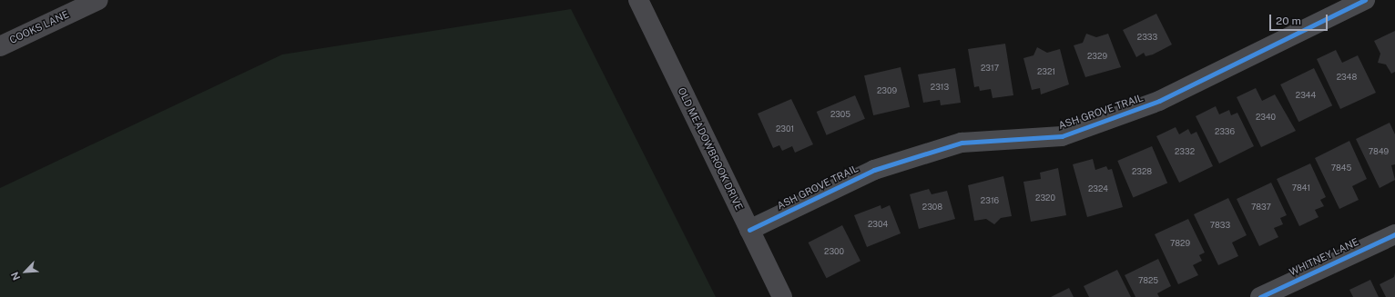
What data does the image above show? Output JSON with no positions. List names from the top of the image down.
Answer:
{
  "streets": {
    "main road": ["COOKS LANE", "OLD MEADOWBROOK DRIVE"],
    "street": ["ASH GROVE TRAIL", "WHITNEY LANE"]
  },
  "crossings": [
    ["ASH GROVE TRAIL", "OLD MEADOWBROOK DRIVE"]
  ],
  "house_numbers": [
    "2333",
    "2329",
    "2317",
    "2321",
    "2348",
    "2313",
    "2309",
    "2344",
    "2305",
    "2340",
    "2301",
    "2336",
    "2332",
    "7849",
    "7845",
    "2328",
    "7841",
    "2324",
    "2320",
    "2316",
    "2308",
    "7837",
    "2304",
    "7833",
    "7829",
    "2300",
    "7825"
  ],
  "scale_bar": "20 m",
  "north": "bottom left"
}
